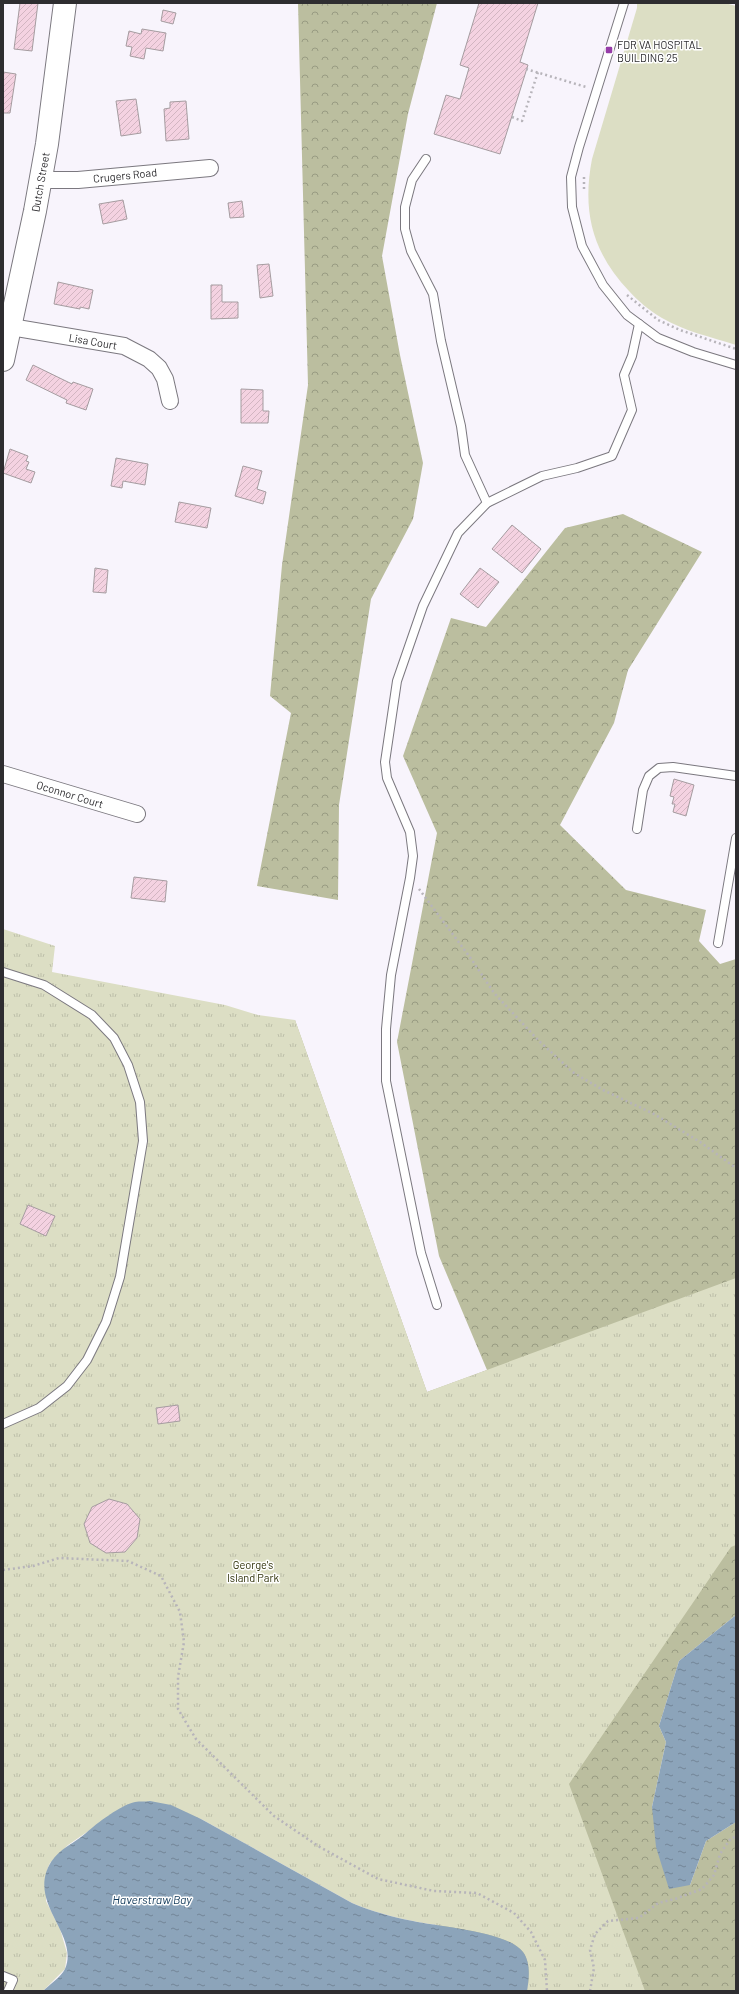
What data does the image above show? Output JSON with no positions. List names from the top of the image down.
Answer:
{
  "streets": {
    "street": [
      "Crugers Road",
      "Dutch Street",
      "Lisa Court",
      "Oconnor Court"
    ]
  },
  "crossings": [
    ["Crugers Road", "Dutch Street"],
    ["Dutch Street", "Lisa Court"]
  ],
  "water": ["Haverstraw Bay"],
  "parks": ["George's Island Park"],
  "places": {
    "transit": ["FDR VA HOSPITAL BUILDING 25"]
  }
}
